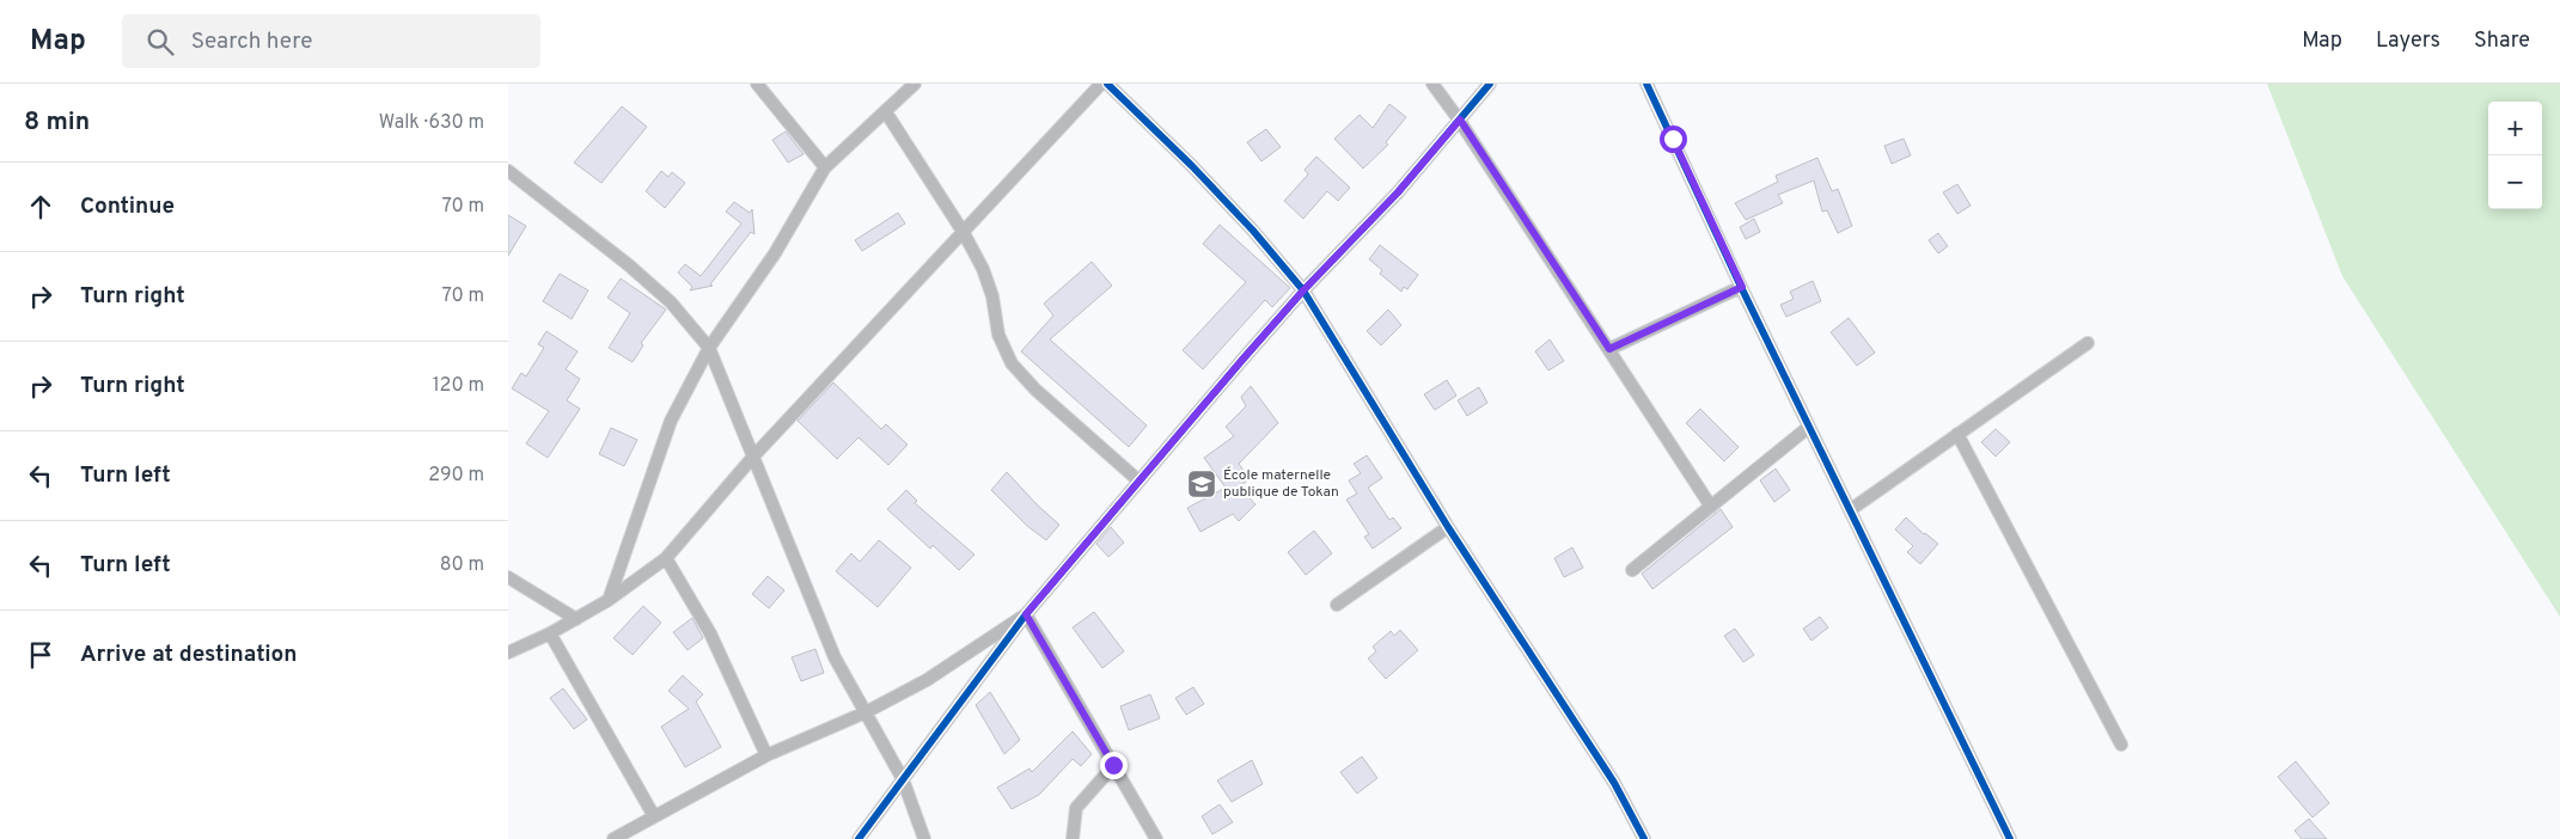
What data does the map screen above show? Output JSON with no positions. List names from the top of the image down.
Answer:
{
  "places": {
    "school or university": ["École maternelle publique de Tokan"]
  },
  "page": {
    "header": "Map",
    "search": "Search here",
    "nav": ["Map", "Layers", "Share"],
    "heading": ["8 min", "Walk · 630 m"],
    "map_buttons": ["+", "−"],
    "list": [
      ["Continue", "70 m"],
      ["Turn right", "70 m"],
      ["Turn right", "120 m"],
      ["Turn left", "290 m"],
      ["Turn left", "80 m"],
      "Arrive at destination"
    ]
  }
}
